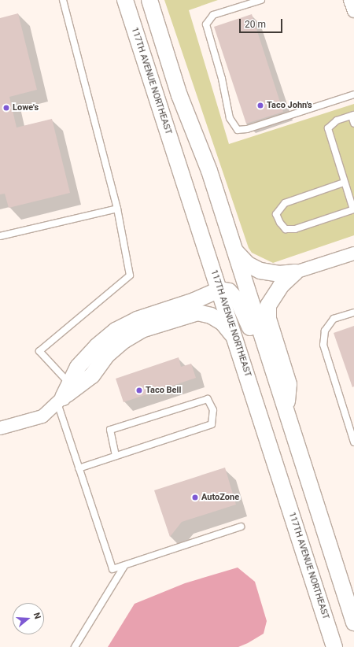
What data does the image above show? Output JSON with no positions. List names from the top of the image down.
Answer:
{
  "streets": {
    "street": ["117TH AVENUE NORTHEAST"]
  },
  "places": [
    "Taco John's",
    "Lowe's",
    "Taco Bell",
    "AutoZone"
  ],
  "scale_bar": "20 m",
  "north": "right"
}
